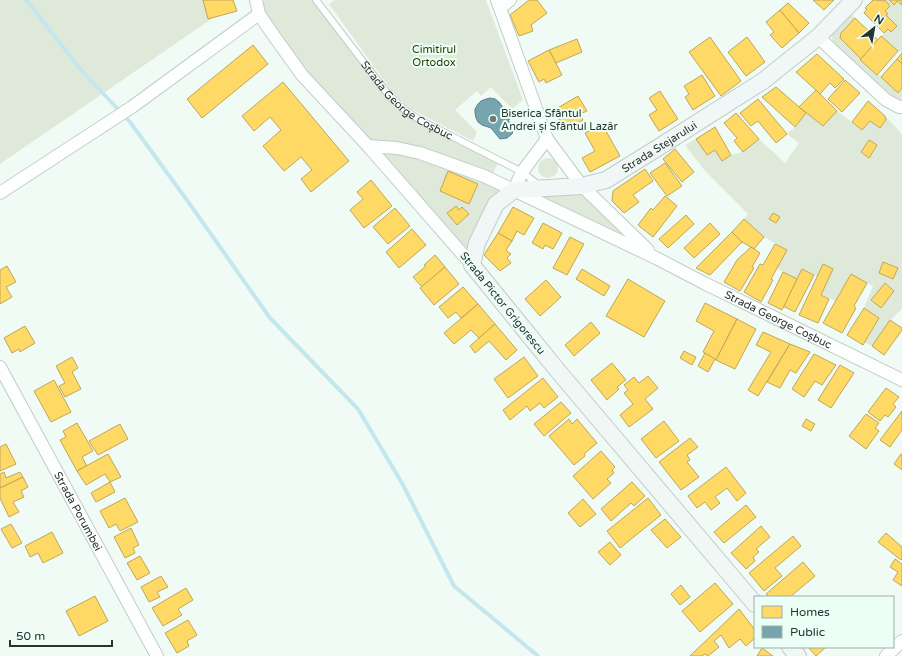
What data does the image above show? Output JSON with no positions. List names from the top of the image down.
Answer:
{
  "streets": {
    "street": [
      "Strada George Coșbuc",
      "Strada Stejarului",
      "Strada Pictor Grigorescu",
      "Strada Porumbei"
    ]
  },
  "crossings": [
    ["Strada George Coșbuc", "Strada Stejarului"],
    ["Strada George Coșbuc", "Strada Pictor Grigorescu"]
  ],
  "parks": ["Cimitirul Ortodox"],
  "places": ["Biserica Sfântul Andrei și Sfântul Lazăr"],
  "legend": ["Homes", "Public"],
  "scale_bar": "50 m",
  "north": "top right"
}
